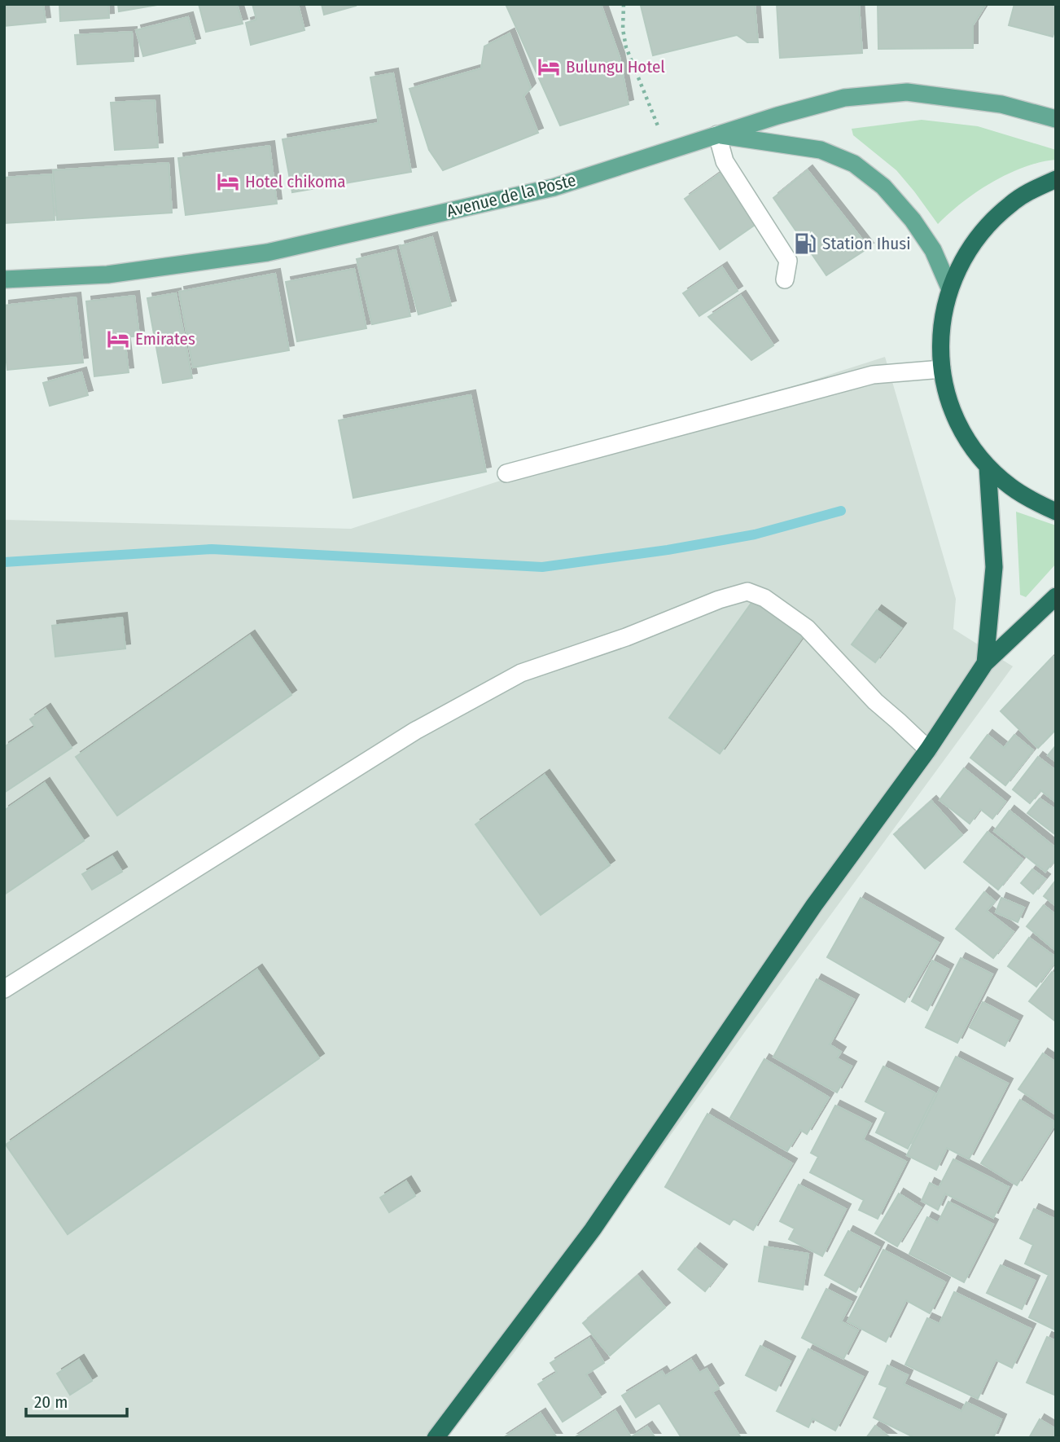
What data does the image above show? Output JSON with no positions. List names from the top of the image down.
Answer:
{
  "streets": {
    "main road": ["Avenue de la Poste"]
  },
  "places": {
    "hotel": ["Bulungu Hotel", "Hotel chikoma", "Emirates"],
    "fuel station": ["Station Ihusi"]
  },
  "scale_bar": "20 m"
}
